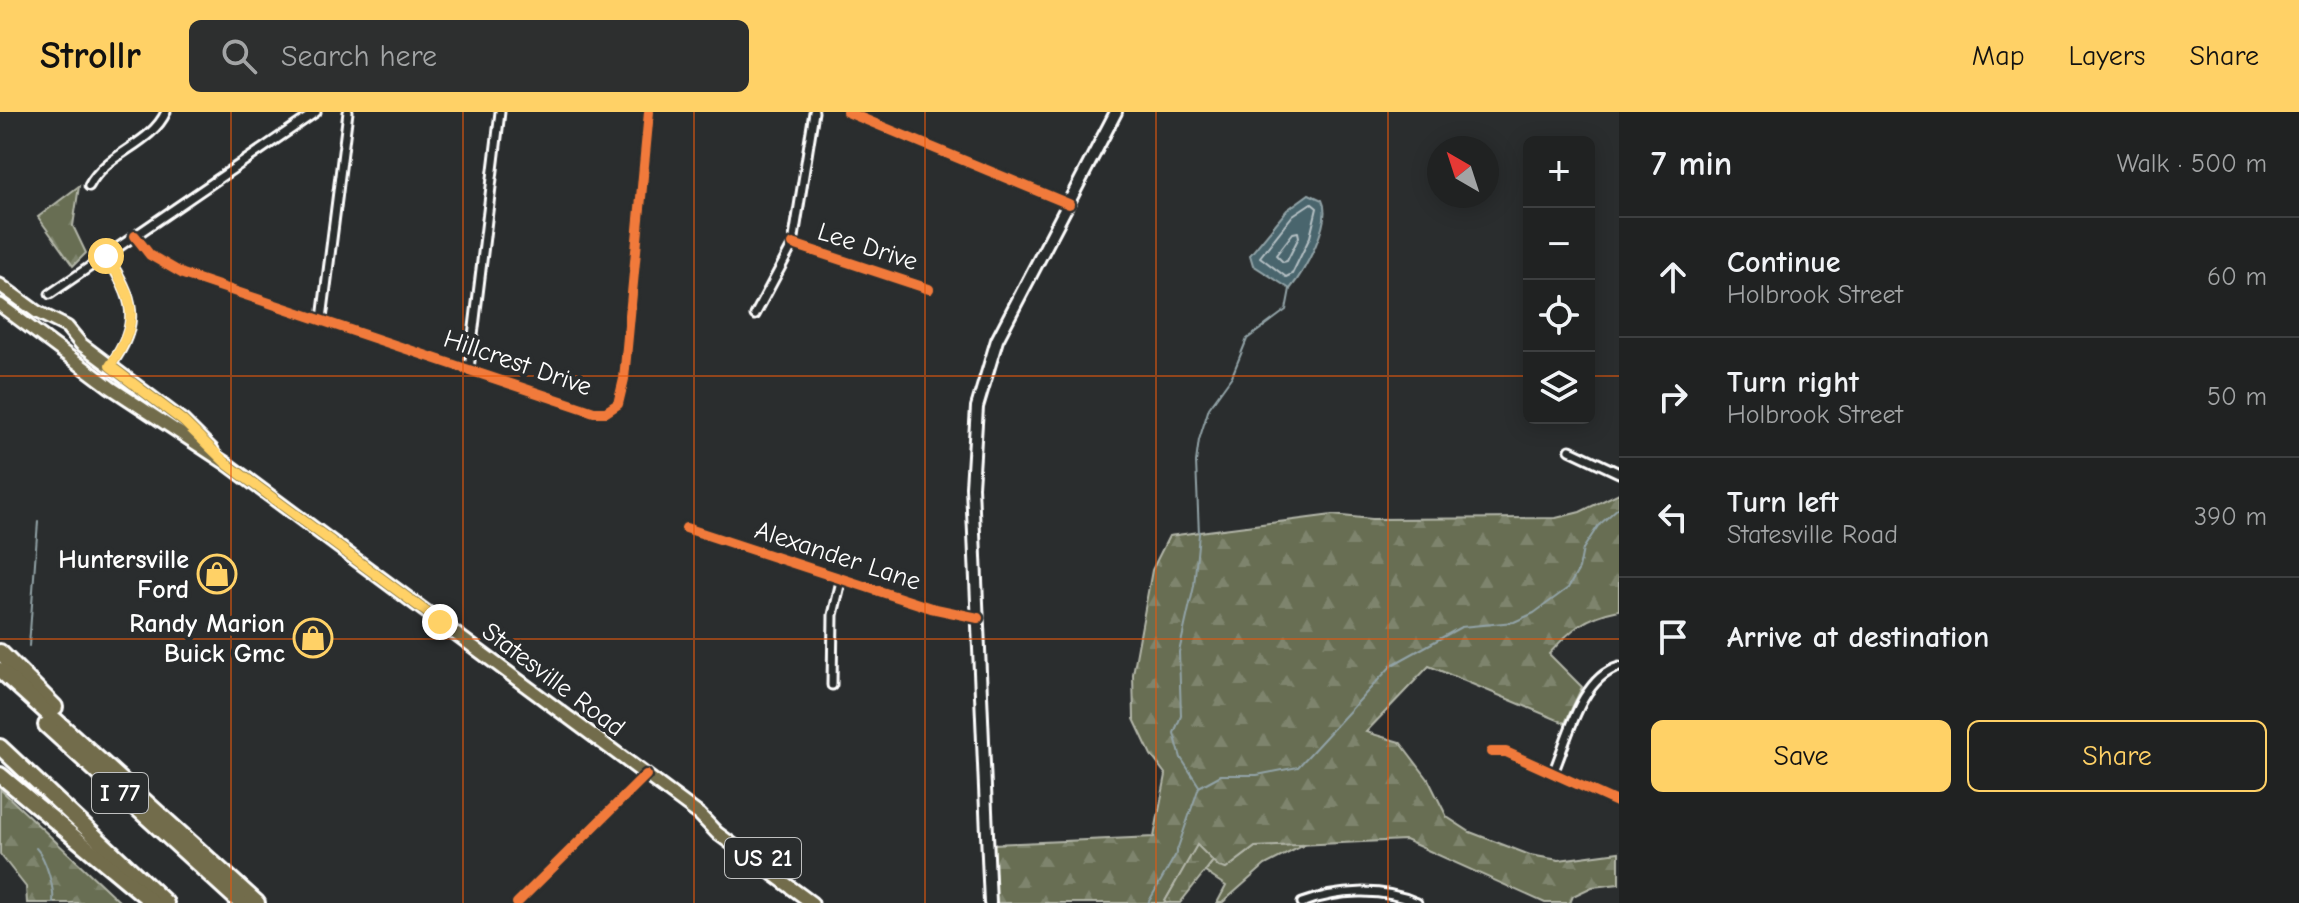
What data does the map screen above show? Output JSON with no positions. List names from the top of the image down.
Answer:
{
  "streets": {
    "highway": ["I 77"],
    "main road": ["Statesville Road", "US 21"],
    "street": ["Lee Drive", "Hillcrest Drive", "Alexander Lane"]
  },
  "places": {
    "shop": ["Huntersville Ford", "Randy Marion Buick Gmc"]
  },
  "north": "top left",
  "page": {
    "header": "Strollr",
    "search": "Search here",
    "nav": ["Map", "Layers", "Share"],
    "heading": ["7 min", "Walk · 500 m"],
    "map_buttons": ["+", "−"],
    "list": [
      ["Continue", "Holbrook Street", "60 m"],
      ["Turn right", "Holbrook Street", "50 m"],
      ["Turn left", "Statesville Road", "390 m"],
      "Arrive at destination"
    ],
    "buttons": ["Save", "Share"]
  }
}
